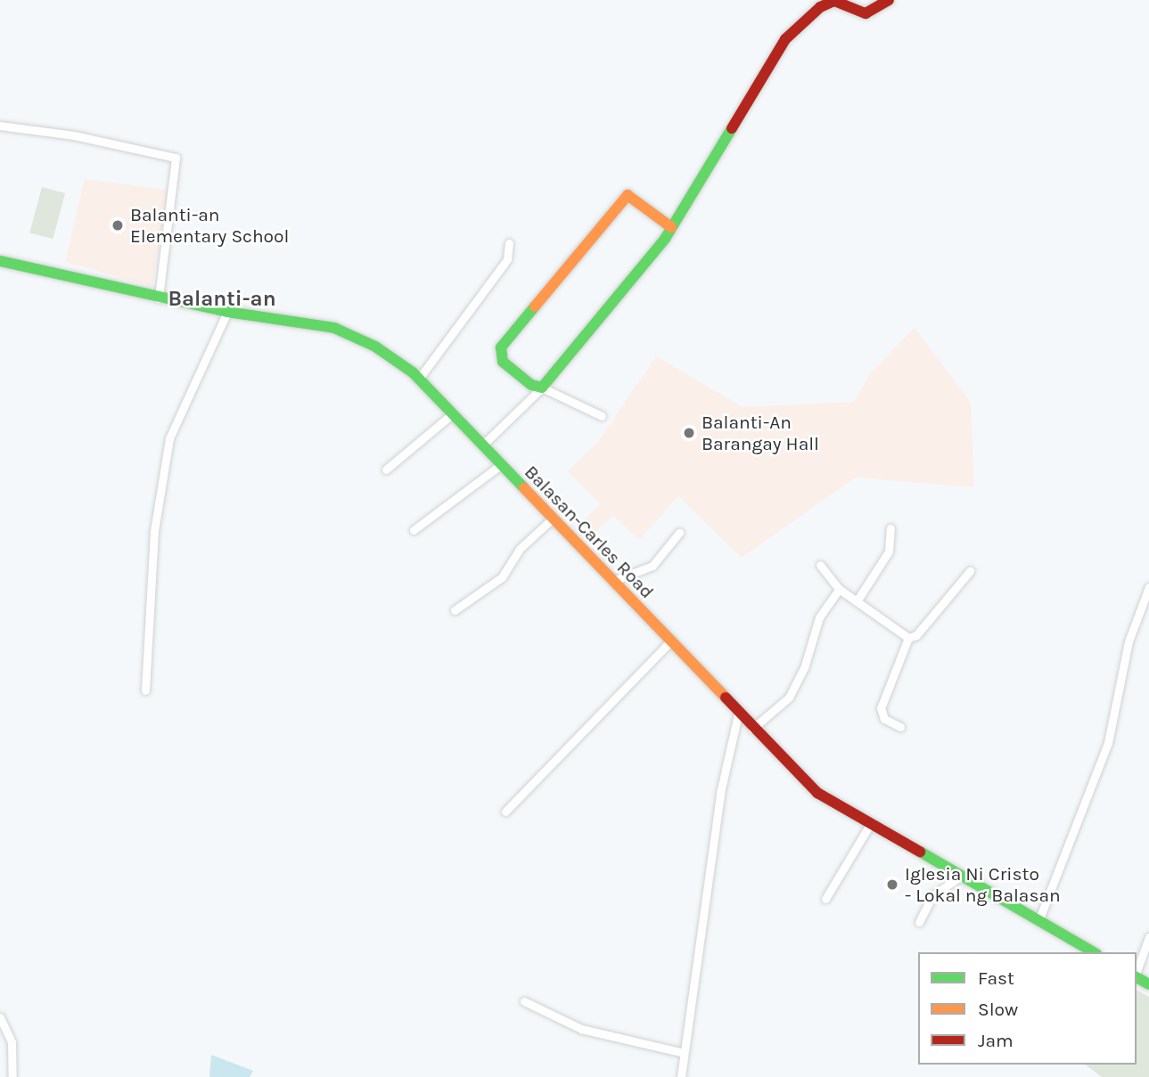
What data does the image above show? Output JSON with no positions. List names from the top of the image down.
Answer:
{
  "streets": {
    "main road": ["Balasan-Carles Road"]
  },
  "districts": ["Balanti-an"],
  "places": ["Balanti-an Elementary School", "Balanti-An Barangay Hall", "Iglesia Ni Cristo - Lokal ng Balasan"],
  "legend": ["Fast", "Slow", "Jam"]
}
